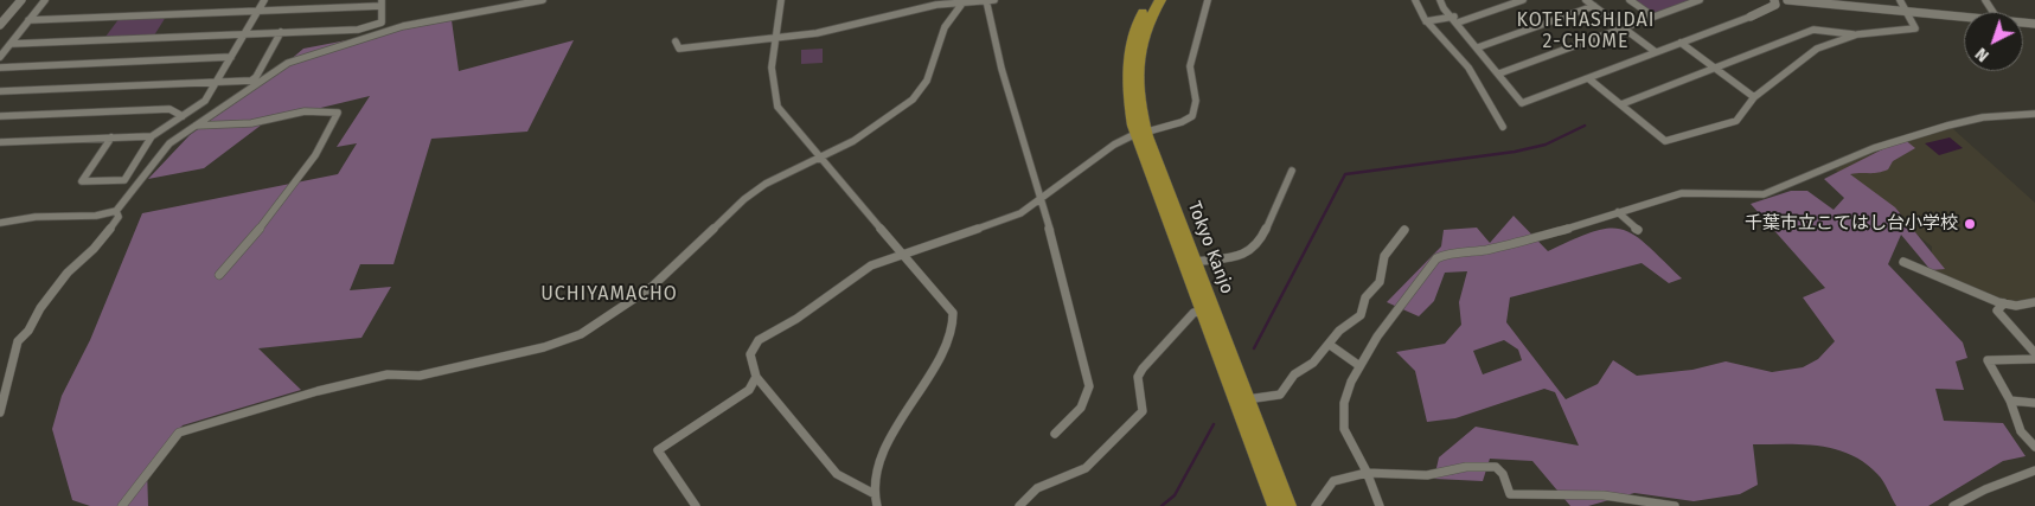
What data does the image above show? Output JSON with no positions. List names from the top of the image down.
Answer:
{
  "streets": {
    "highway": ["Tokyo Kanjo"]
  },
  "districts": ["KOTEHASHIDAI 2-CHOME", "UCHIYAMACHO"],
  "places": ["千葉市立こてはし台小学校"],
  "north": "bottom left"
}
